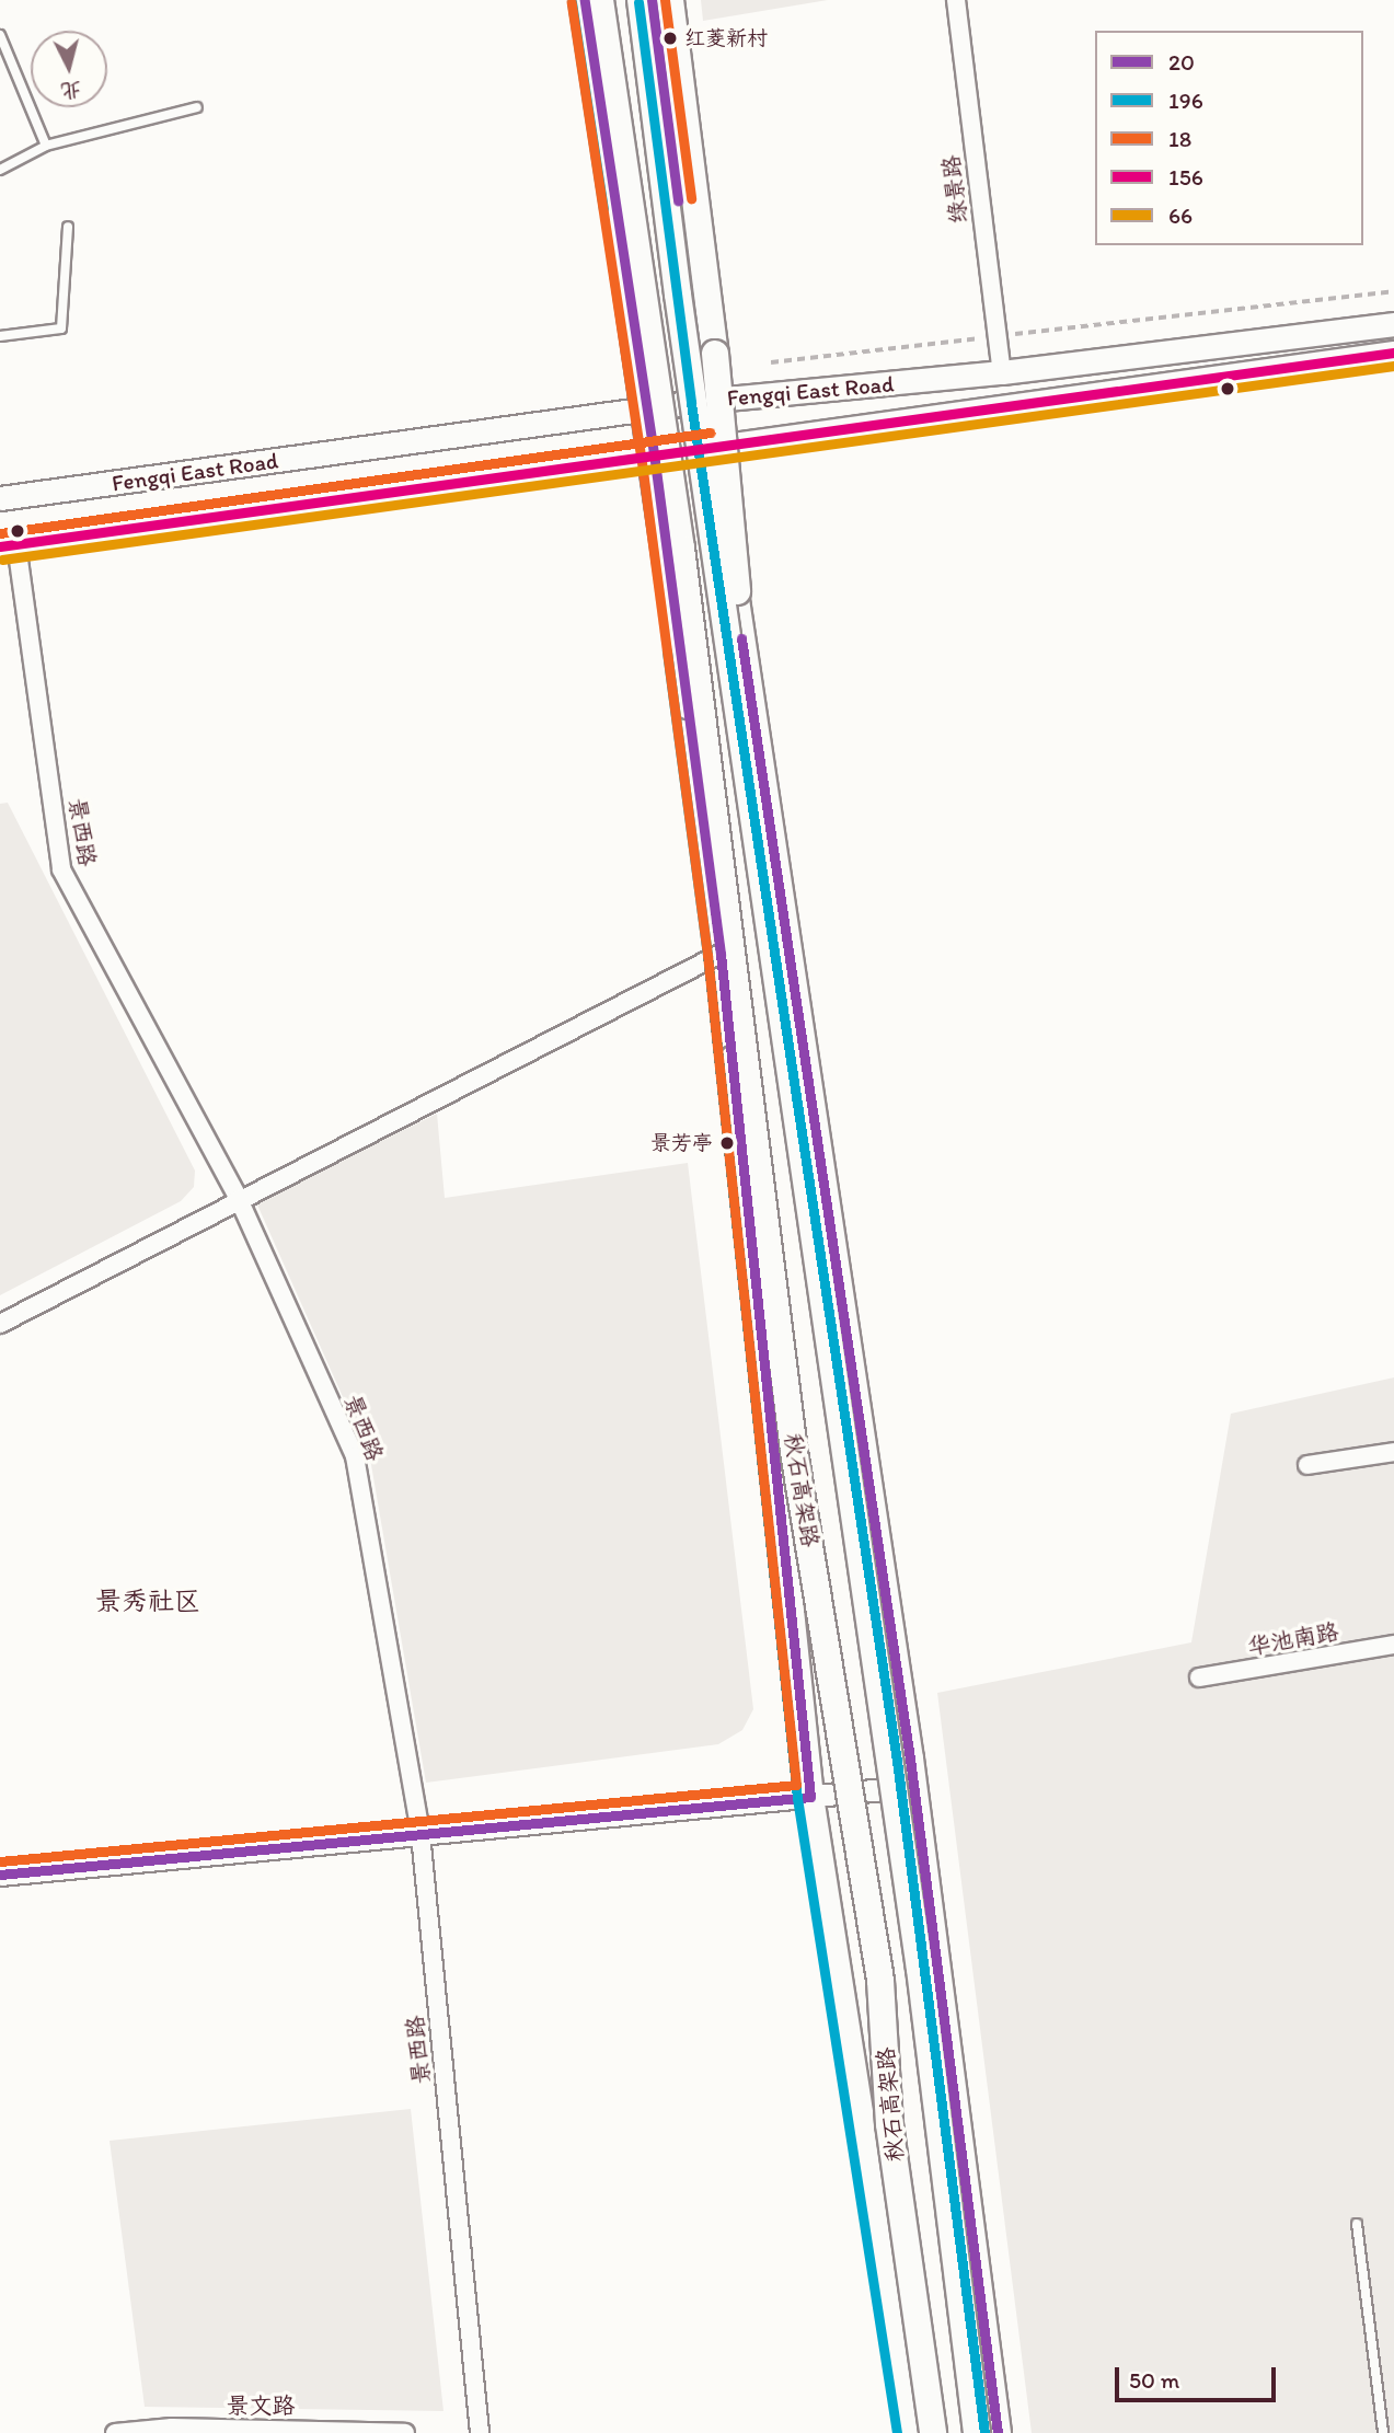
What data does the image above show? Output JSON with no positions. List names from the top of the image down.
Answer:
{
  "streets": {
    "main road": ["Fengqi East Road", "秋石高架路"],
    "street": [
      "绿景路",
      "景西路",
      "华池南路",
      "景文路"
    ]
  },
  "crossings": [
    ["绿景路", "Fengqi East Road"],
    ["Fengqi East Road", "景西路"]
  ],
  "districts": ["景秀社区"],
  "places": ["红菱新村", "景芳亭"],
  "lines": [
    "transit line 20",
    "transit line 18",
    "transit line 196",
    "transit line 156",
    "transit line 66"
  ],
  "legend": [
    "20",
    "196",
    "18",
    "156",
    "66"
  ],
  "scale_bar": "50 m",
  "north": "bottom"
}
